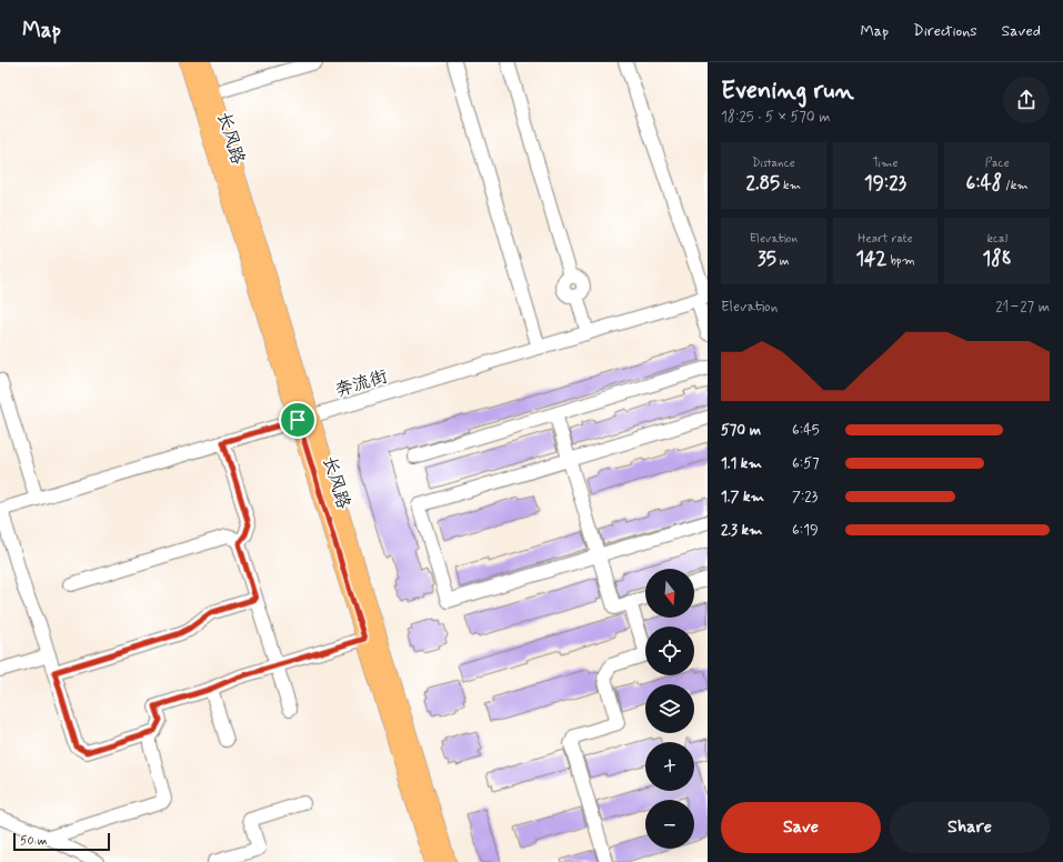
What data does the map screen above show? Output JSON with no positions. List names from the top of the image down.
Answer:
{
  "streets": {
    "main road": ["长风路"],
    "street": ["奔流街"]
  },
  "crossings": [
    ["长风路", "奔流街"]
  ],
  "scale_bar": "50 m",
  "north": "bottom",
  "page": {
    "header": "Map",
    "nav": ["Map", "Directions", "Saved"],
    "heading": ["Evening run", "18:25 · 5 × 570 m"],
    "stats": [
      ["Distance", "2.85 km"],
      ["Time", "19:23"],
      ["Pace", "6:48 /km"],
      ["Elevation", "35 m"],
      ["Heart rate", "142 bpm"],
      ["kcal", "188"]
    ],
    "chart": ["Elevation", "21–27 m"],
    "list": [
      {
        "name": "570 m",
        "note": "6:45"
      },
      {
        "name": "1.1 km",
        "note": "6:57"
      },
      {
        "name": "1.7 km",
        "note": "7:23"
      },
      {
        "name": "2.3 km",
        "note": "6:19"
      }
    ],
    "map_buttons": ["+", "−"],
    "buttons": ["Save", "Share"],
    "scale": "50 m"
  }
}
